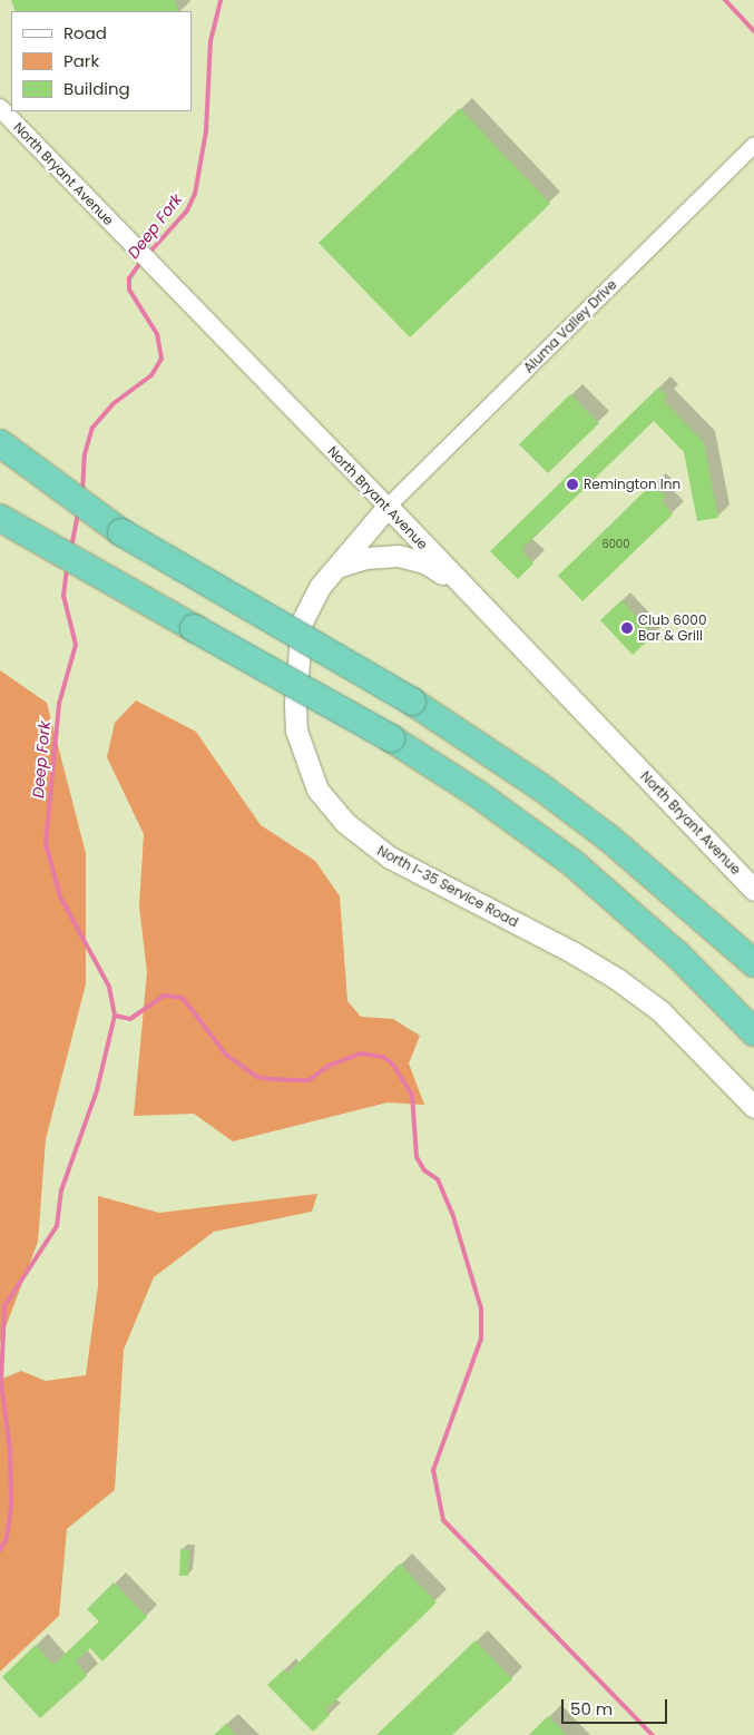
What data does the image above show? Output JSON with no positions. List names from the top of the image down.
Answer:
{
  "streets": {
    "main road": ["North Bryant Avenue", "North I-35 Service Road"],
    "street": ["Aluma Valley Drive"]
  },
  "crossings": [
    ["North Bryant Avenue", "Aluma Valley Drive"],
    ["North Bryant Avenue", "North I-35 Service Road"],
    ["Aluma Valley Drive", "North I-35 Service Road"]
  ],
  "water": ["Deep Fork"],
  "places": ["Remington Inn", "Club 6000 Bar & Grill"],
  "house_numbers": ["6000"],
  "legend": ["Road", "Park", "Building"],
  "scale_bar": "50 m"
}
